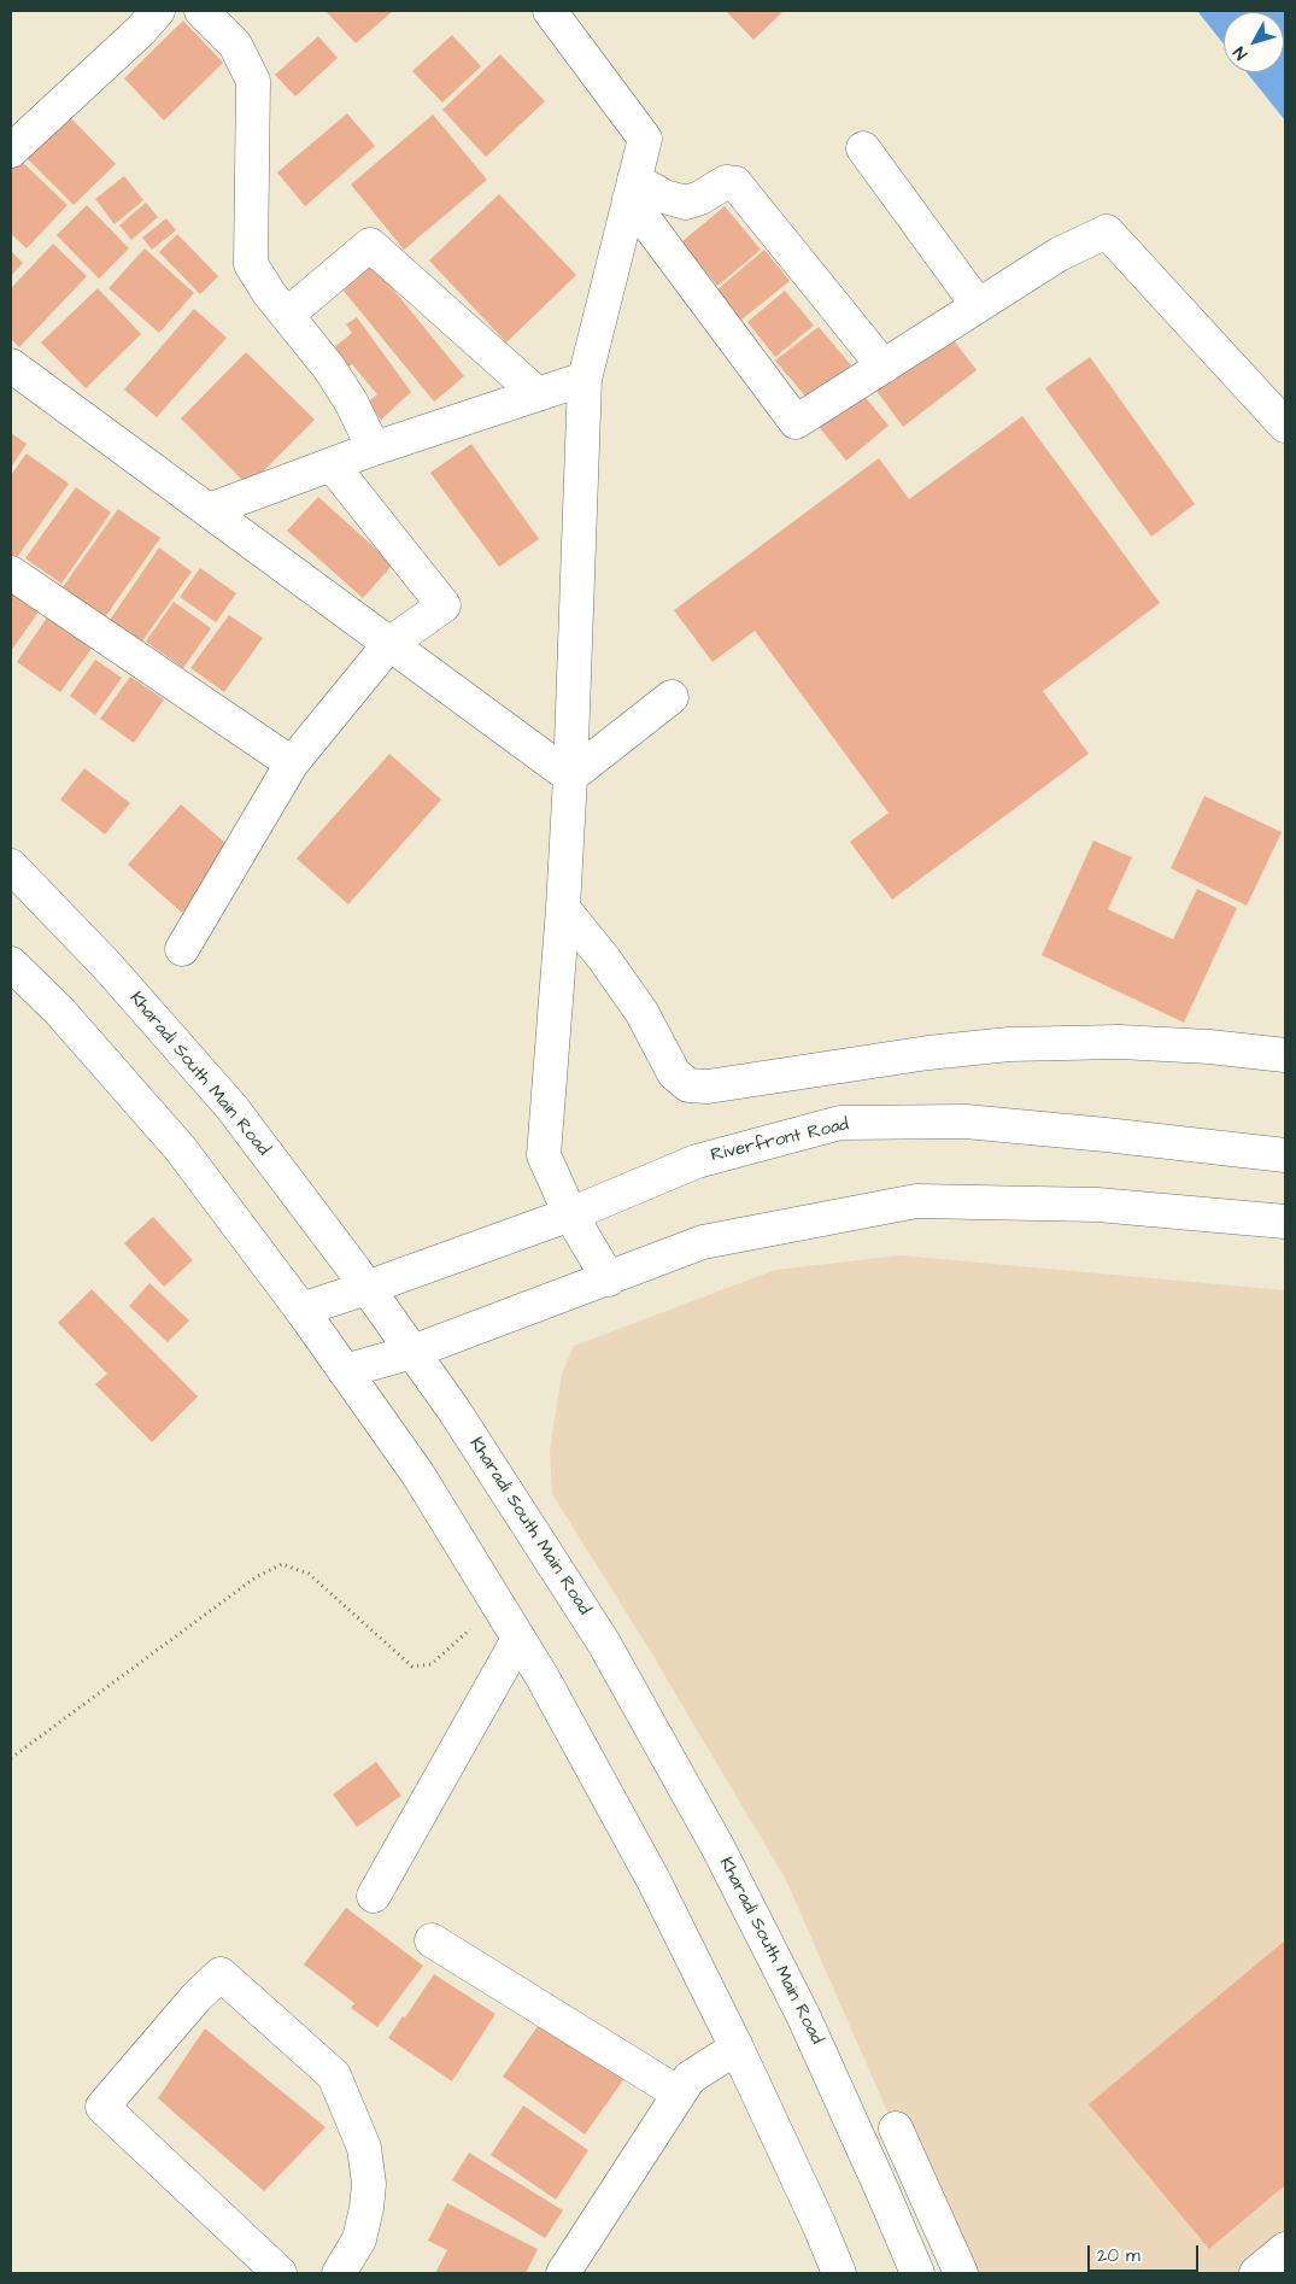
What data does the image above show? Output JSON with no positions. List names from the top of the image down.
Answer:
{
  "streets": {
    "street": ["Kharadi South Main Road", "Riverfront Road"]
  },
  "crossings": [
    ["Kharadi South Main Road", "Riverfront Road"]
  ],
  "scale_bar": "20 m",
  "north": "bottom left"
}
